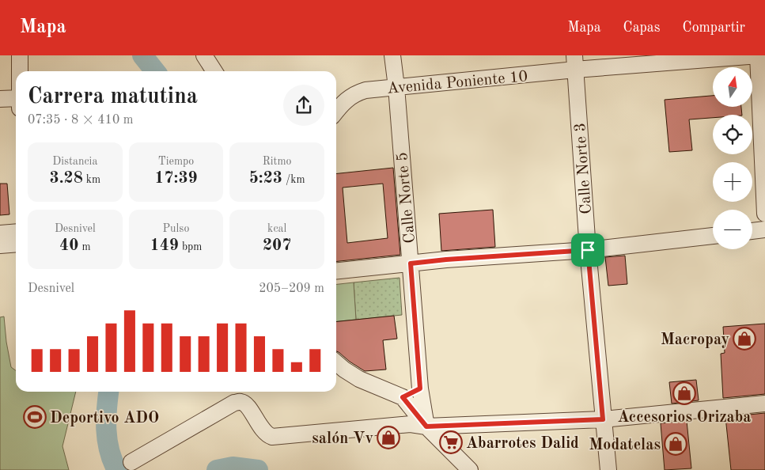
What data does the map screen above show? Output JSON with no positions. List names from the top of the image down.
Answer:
{
  "streets": {
    "street": ["Avenida Poniente 10", "Calle Norte 3", "Calle Norte 5"]
  },
  "crossings": [
    ["Avenida Poniente 10", "Calle Norte 3"],
    ["Avenida Poniente 10", "Calle Norte 5"]
  ],
  "places": {
    "shop": [
      "Macropay",
      "Accesorios Orizaba",
      "salón Vv",
      "Modatelas"
    ],
    "sports": ["Deportivo ADO"],
    "supermarket": ["Abarrotes Dalid"]
  },
  "north": "top",
  "page": {
    "header": "Mapa",
    "nav": ["Mapa", "Capas", "Compartir"],
    "map_buttons": ["+", "−"],
    "heading": ["Carrera matutina", "07:35 · 8 × 410 m"],
    "stats": [
      ["Distancia", "3.28 km"],
      ["Tiempo", "17:39"],
      ["Ritmo", "5:23 /km"],
      ["Desnivel", "40 m"],
      ["Pulso", "149 bpm"],
      ["kcal", "207"]
    ],
    "chart": ["Desnivel", "205–209 m"]
  }
}
